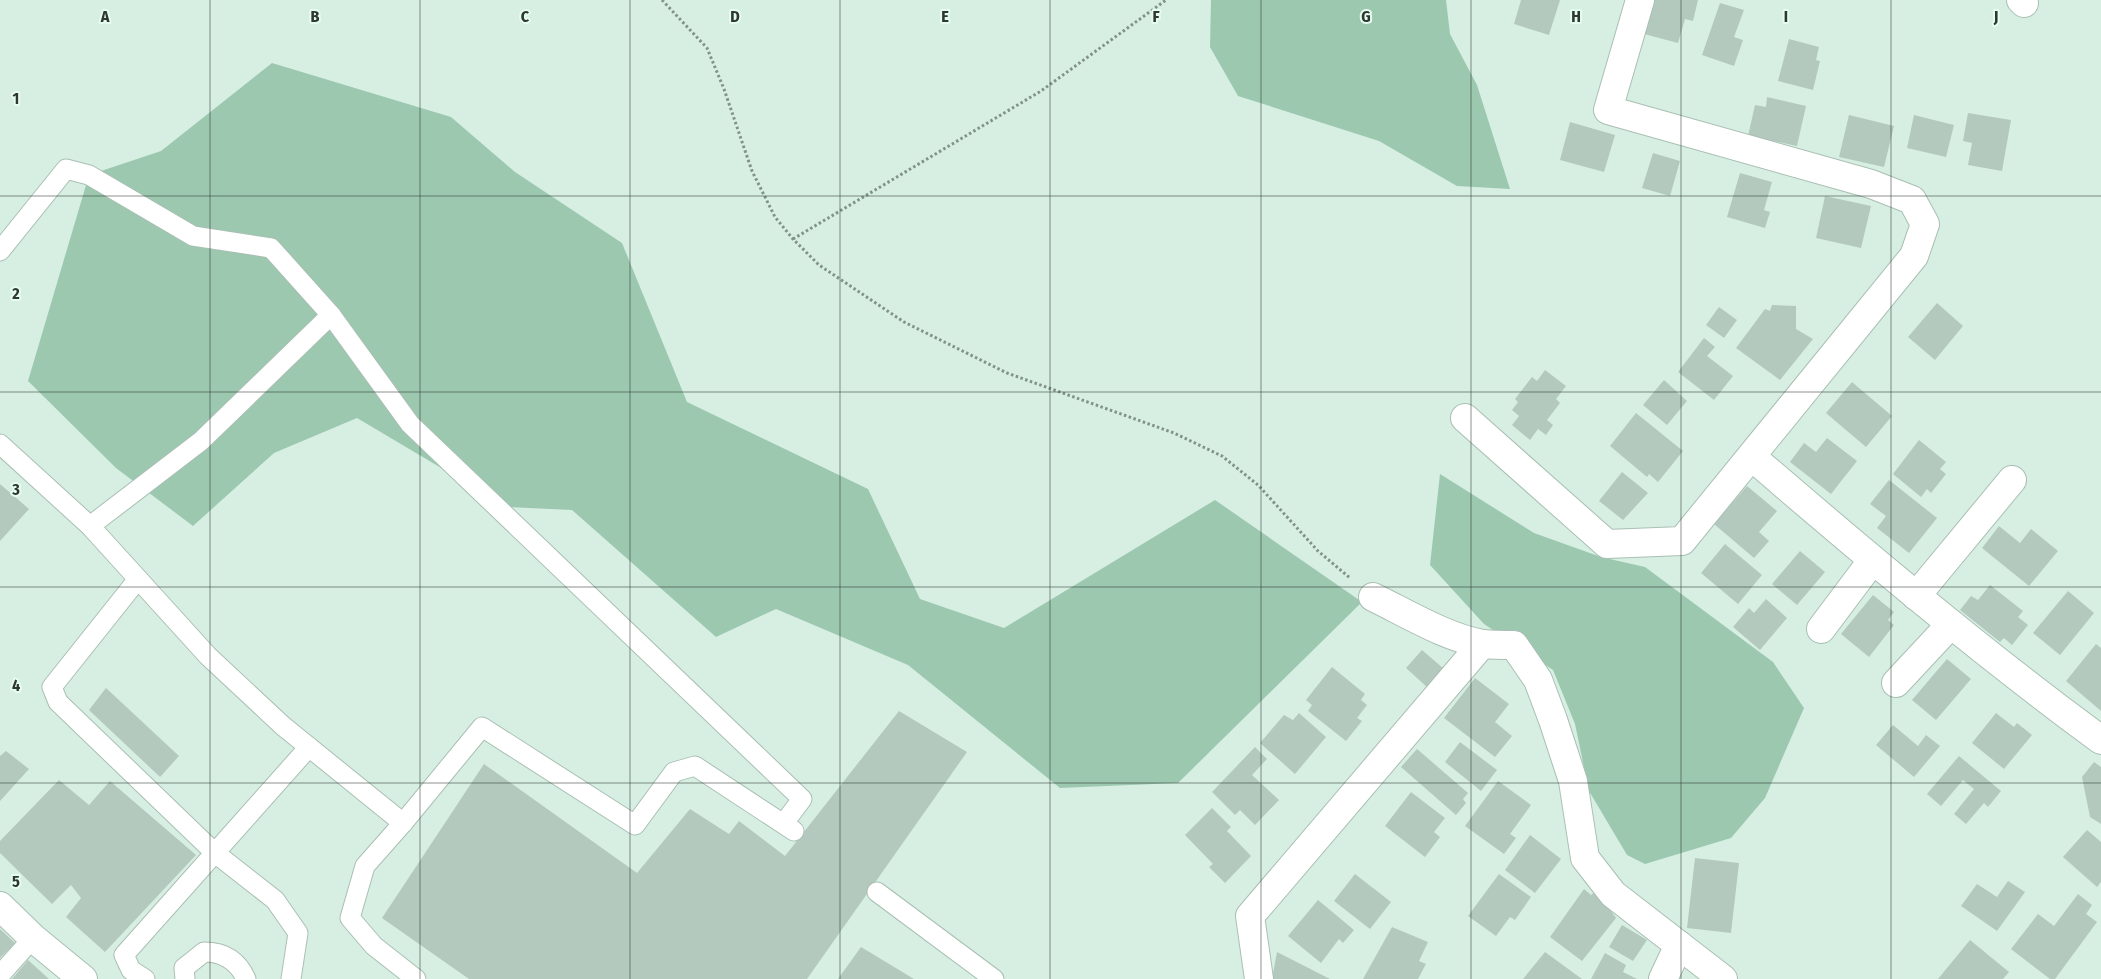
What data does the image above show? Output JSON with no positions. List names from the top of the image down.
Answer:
{
  "grid": {
    "columns": [
      "A",
      "B",
      "C",
      "D",
      "E",
      "F",
      "G",
      "H",
      "I",
      "J"
    ],
    "rows": [
      "1",
      "2",
      "3",
      "4",
      "5"
    ]
  }
}
